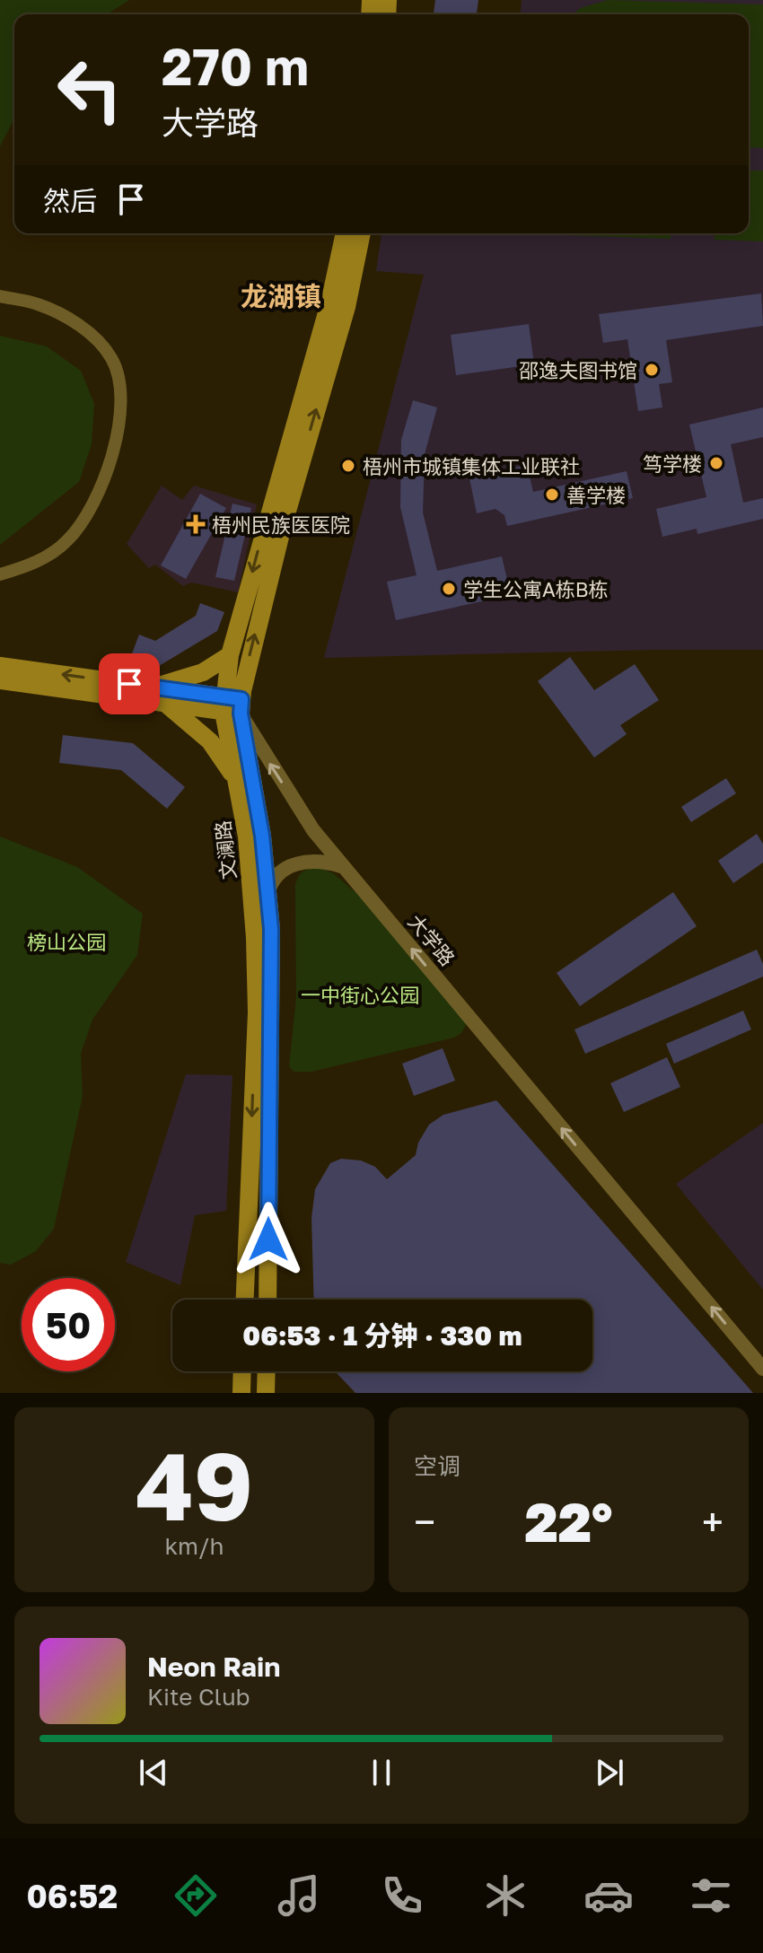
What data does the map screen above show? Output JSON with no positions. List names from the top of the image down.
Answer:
{
  "streets": {
    "main road": ["文澜路"],
    "street": ["大学路"]
  },
  "crossings": [
    ["文澜路", "大学路"]
  ],
  "one_way": ["大学路"],
  "districts": ["龙湖镇"],
  "parks": ["榜山公园", "一中街心公园"],
  "places": {
    "other": [
      "邵逸夫图书馆",
      "笃学楼",
      "梧州市城镇集体工业联社",
      "善学楼",
      "学生公寓A栋B栋"
    ],
    "health": ["梧州民族医医院"]
  },
  "page": {
    "turn": ["270 m", "大学路"],
    "then": "然后",
    "limit": "50",
    "trip": "06:53 · 1 分钟 · 330 m",
    "tile": [
      ["49", "km/h"],
      "空调"
    ],
    "heat": ["−", "22°", "+"],
    "song": ["Neon Rain", "Kite Club"],
    "tabs": "06:52"
  }
}
